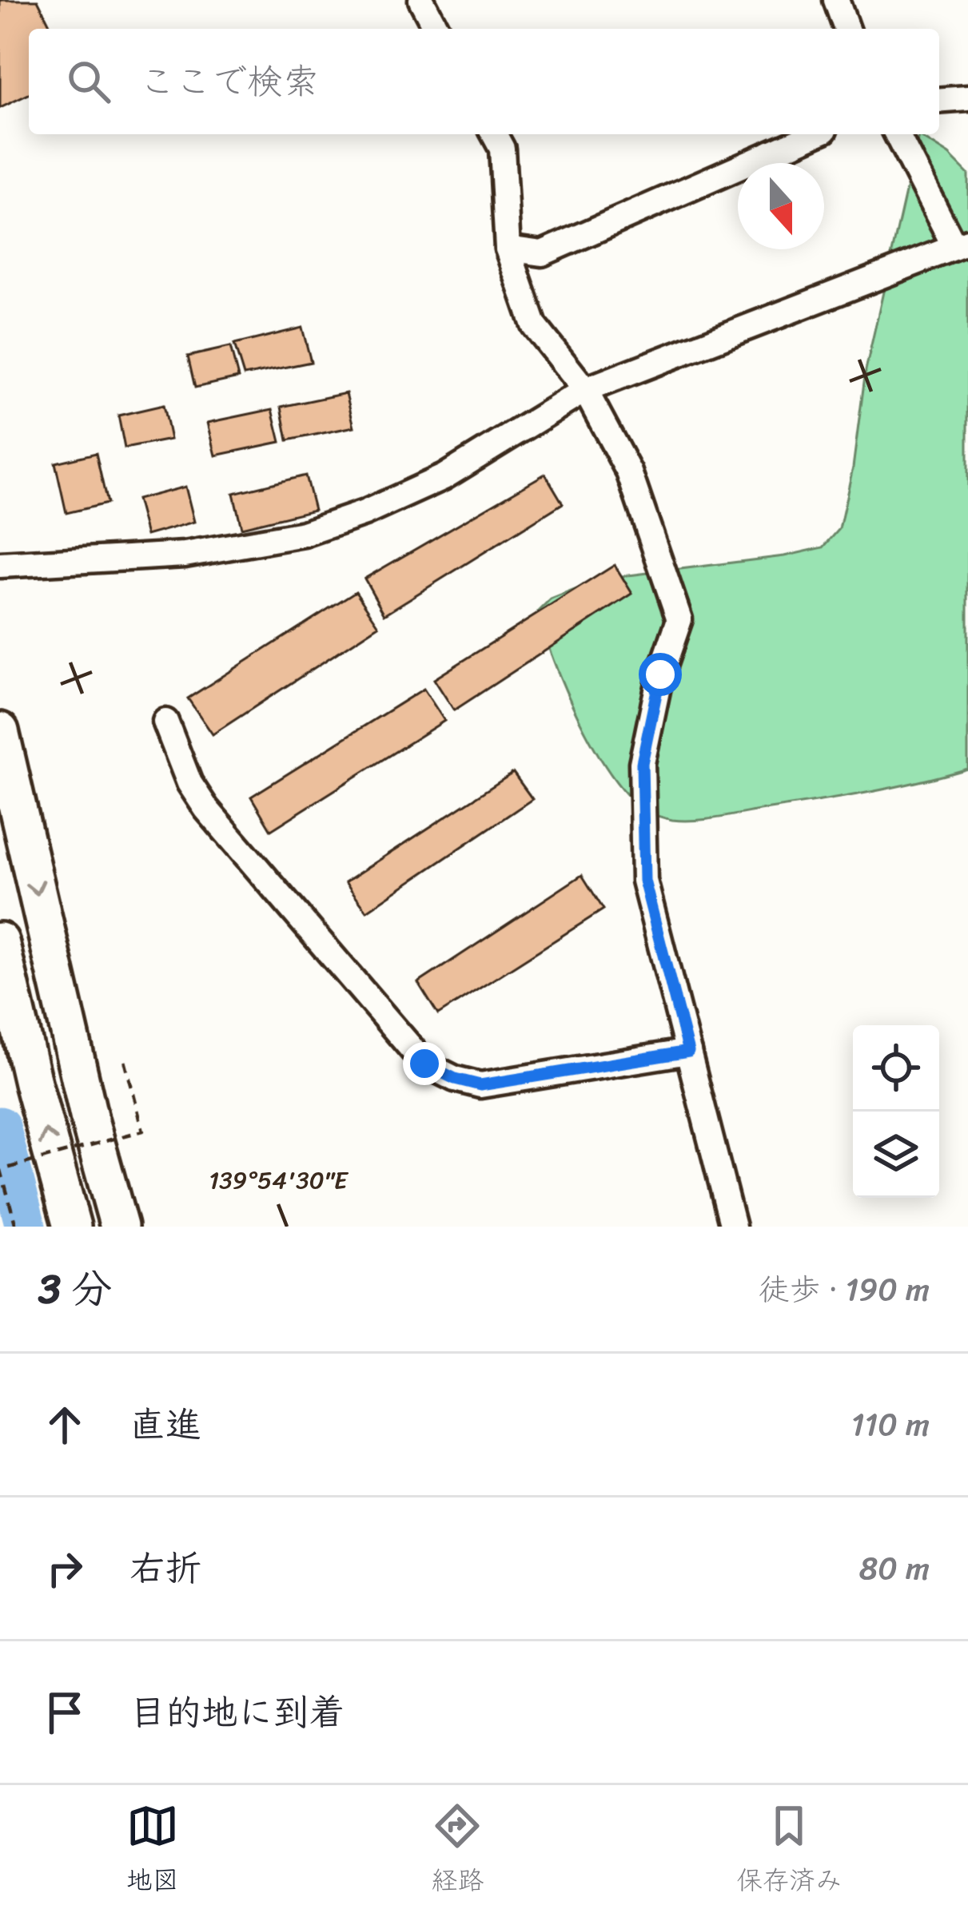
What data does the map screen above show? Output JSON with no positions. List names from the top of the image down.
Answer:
{
  "north": "bottom",
  "page": {
    "search": "ここで検索",
    "heading": ["3 分", "徒歩 · 190 m"],
    "list": [
      ["直進", "110 m"],
      ["右折", "80 m"],
      "目的地に到着"
    ],
    "nav": ["地図", "経路", "保存済み"]
  },
  "coordinates": ["139°54'30\"E"]
}
